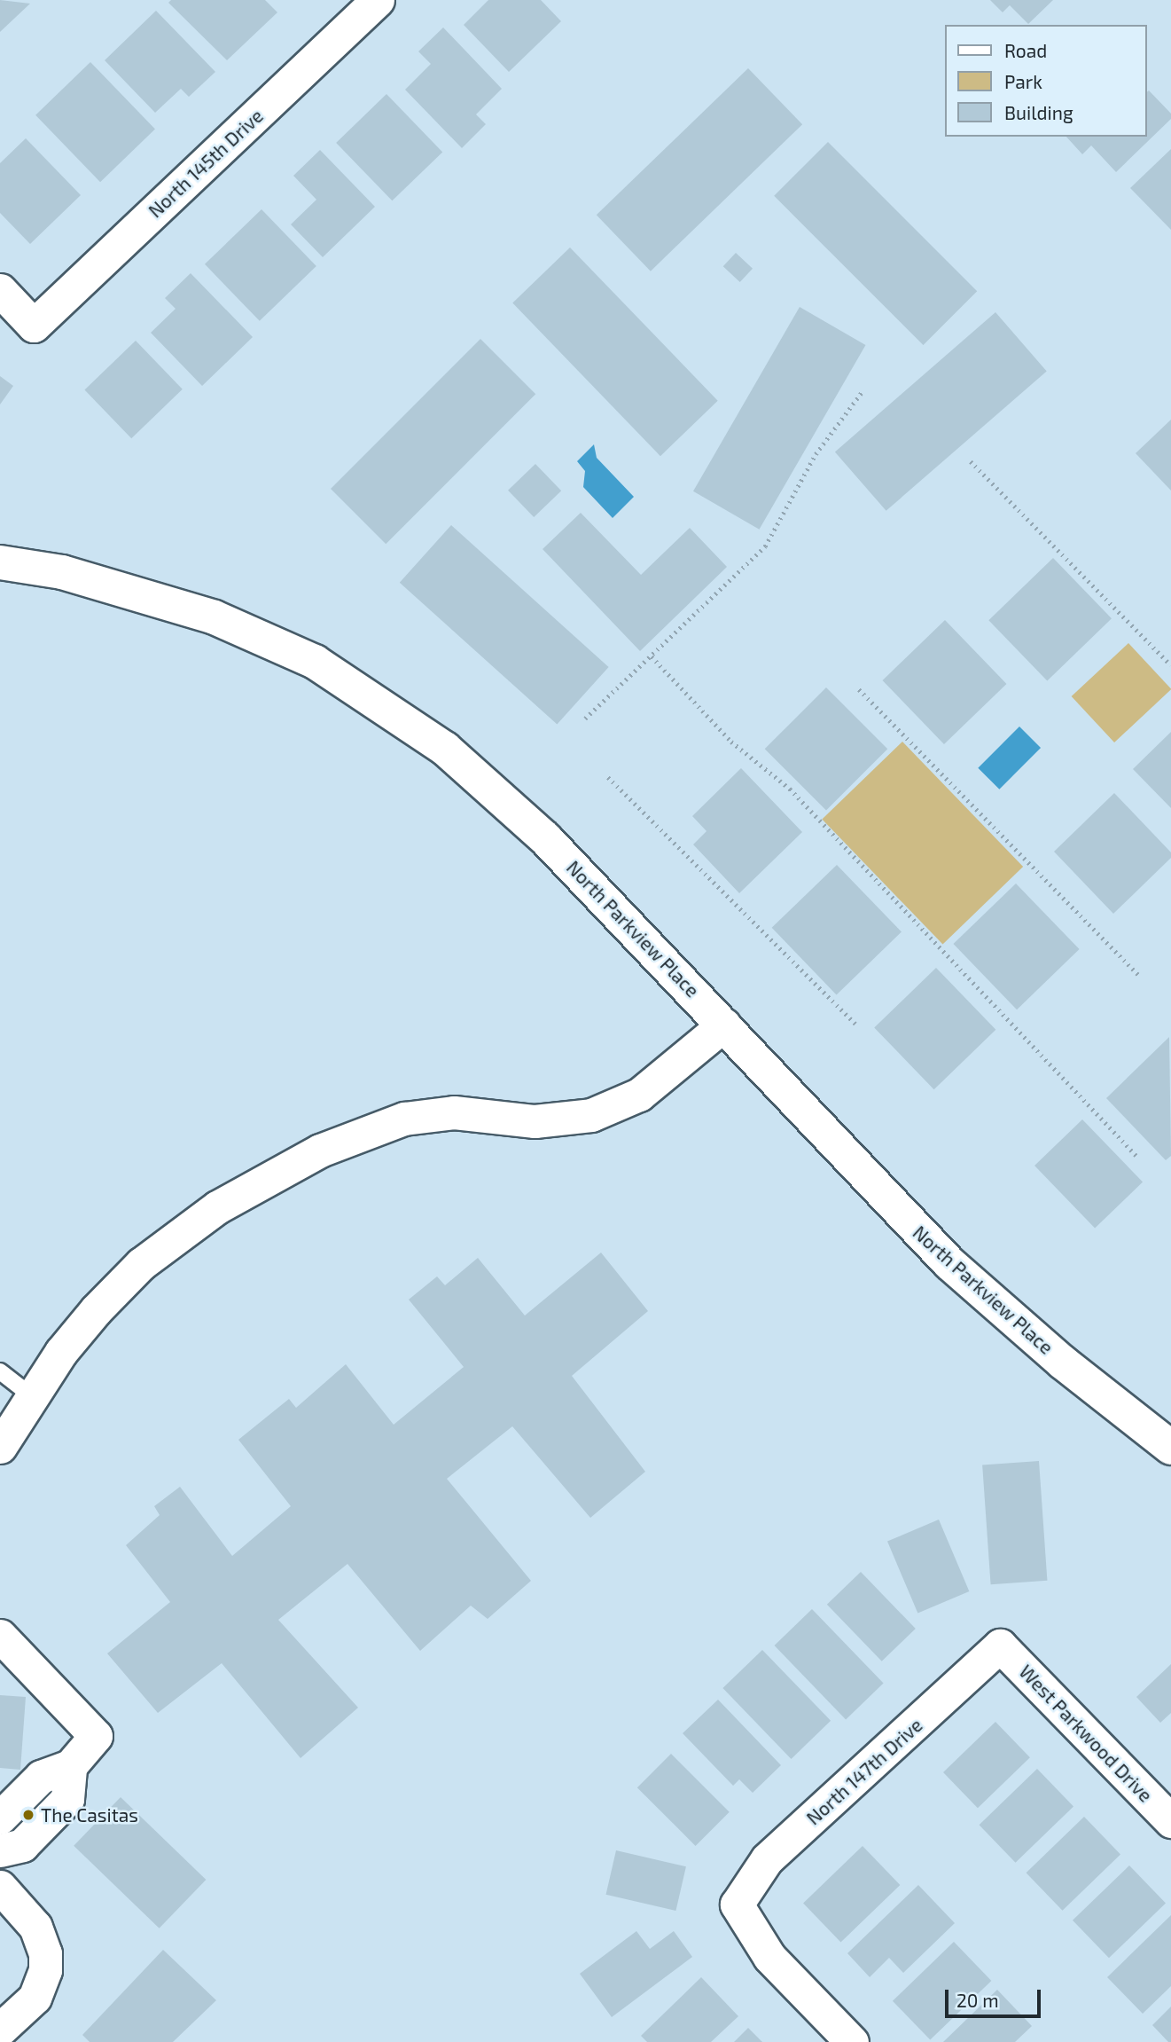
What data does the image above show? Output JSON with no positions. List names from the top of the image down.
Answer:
{
  "streets": {
    "street": [
      "North 145th Drive",
      "North Parkview Place",
      "West Parkwood Drive",
      "North 147th Drive"
    ]
  },
  "crossings": [
    ["West Parkwood Drive", "North 147th Drive"]
  ],
  "places": ["The Casitas"],
  "legend": ["Road", "Park", "Building"],
  "scale_bar": "20 m"
}
